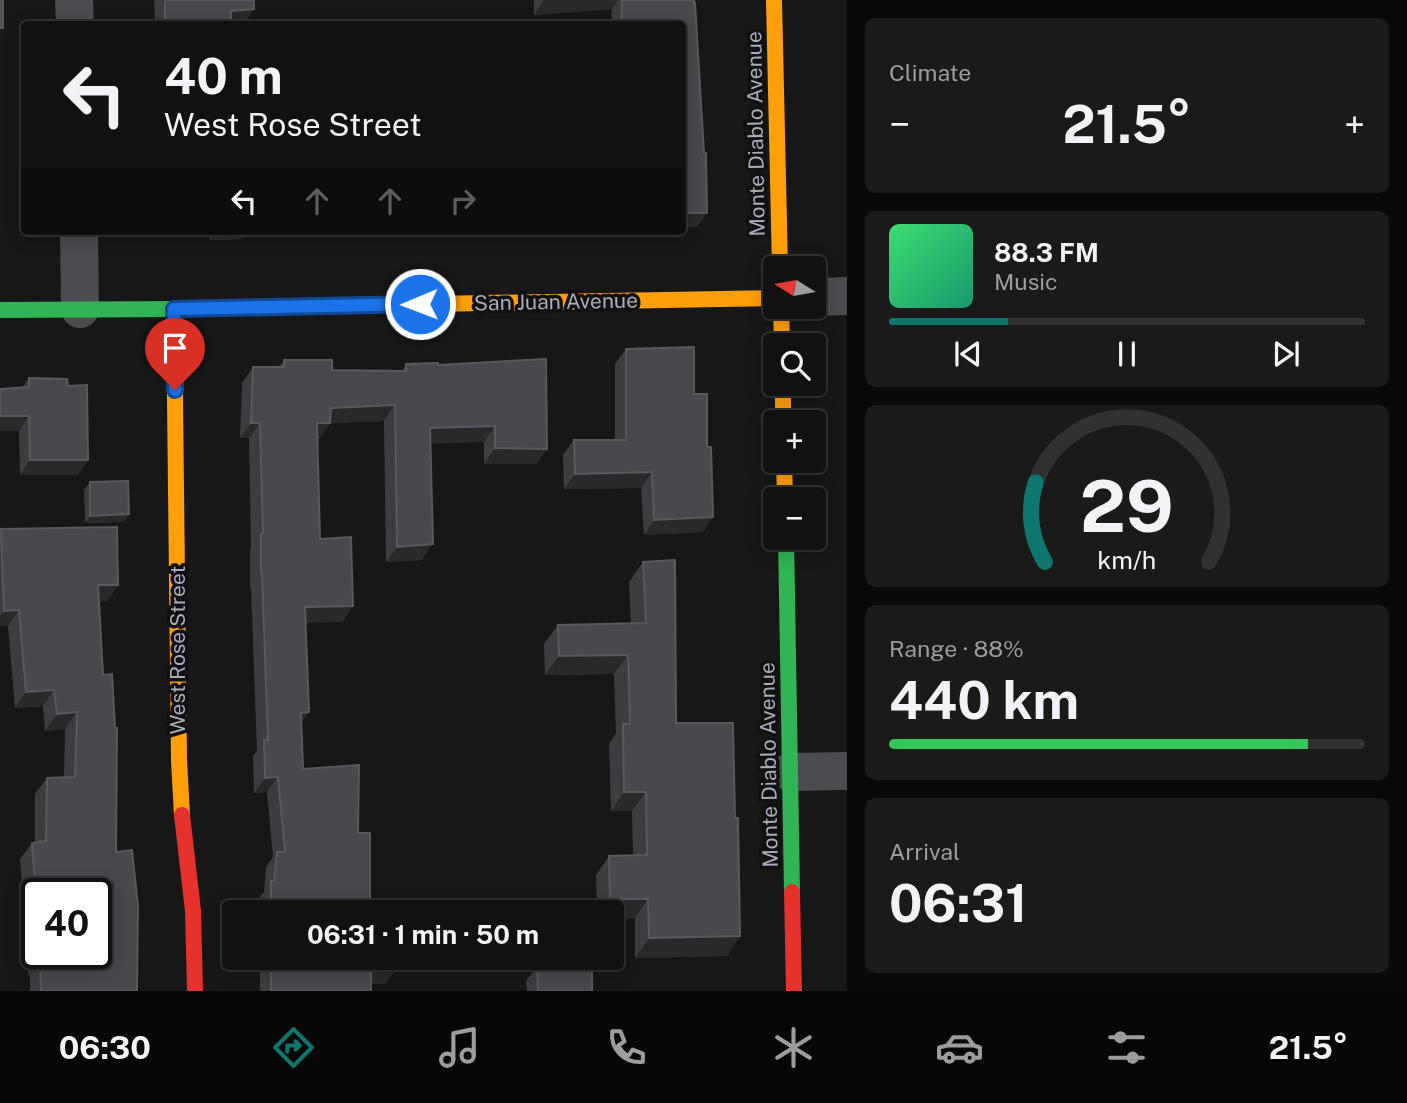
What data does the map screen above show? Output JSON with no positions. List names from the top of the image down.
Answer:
{
  "streets": {
    "street": ["Monte Diablo Avenue", "San Juan Avenue", "West Rose Street"]
  },
  "crossings": [
    ["San Juan Avenue", "West Rose Street"]
  ],
  "north": "left",
  "page": {
    "tile": [
      "Climate",
      ["Range · 88%", "440 km"],
      ["Arrival", "06:31"]
    ],
    "turn": ["40 m", "West Rose Street"],
    "heat": ["−", "21.5°", "+"],
    "song": ["88.3 FM", "Music"],
    "map_buttons": ["+", "−"],
    "limit": "40",
    "trip": "06:31 · 1 min · 50 m",
    "tabs": ["06:30", "21.5°"],
    "gauge": ["29", "km/h"]
  }
}
